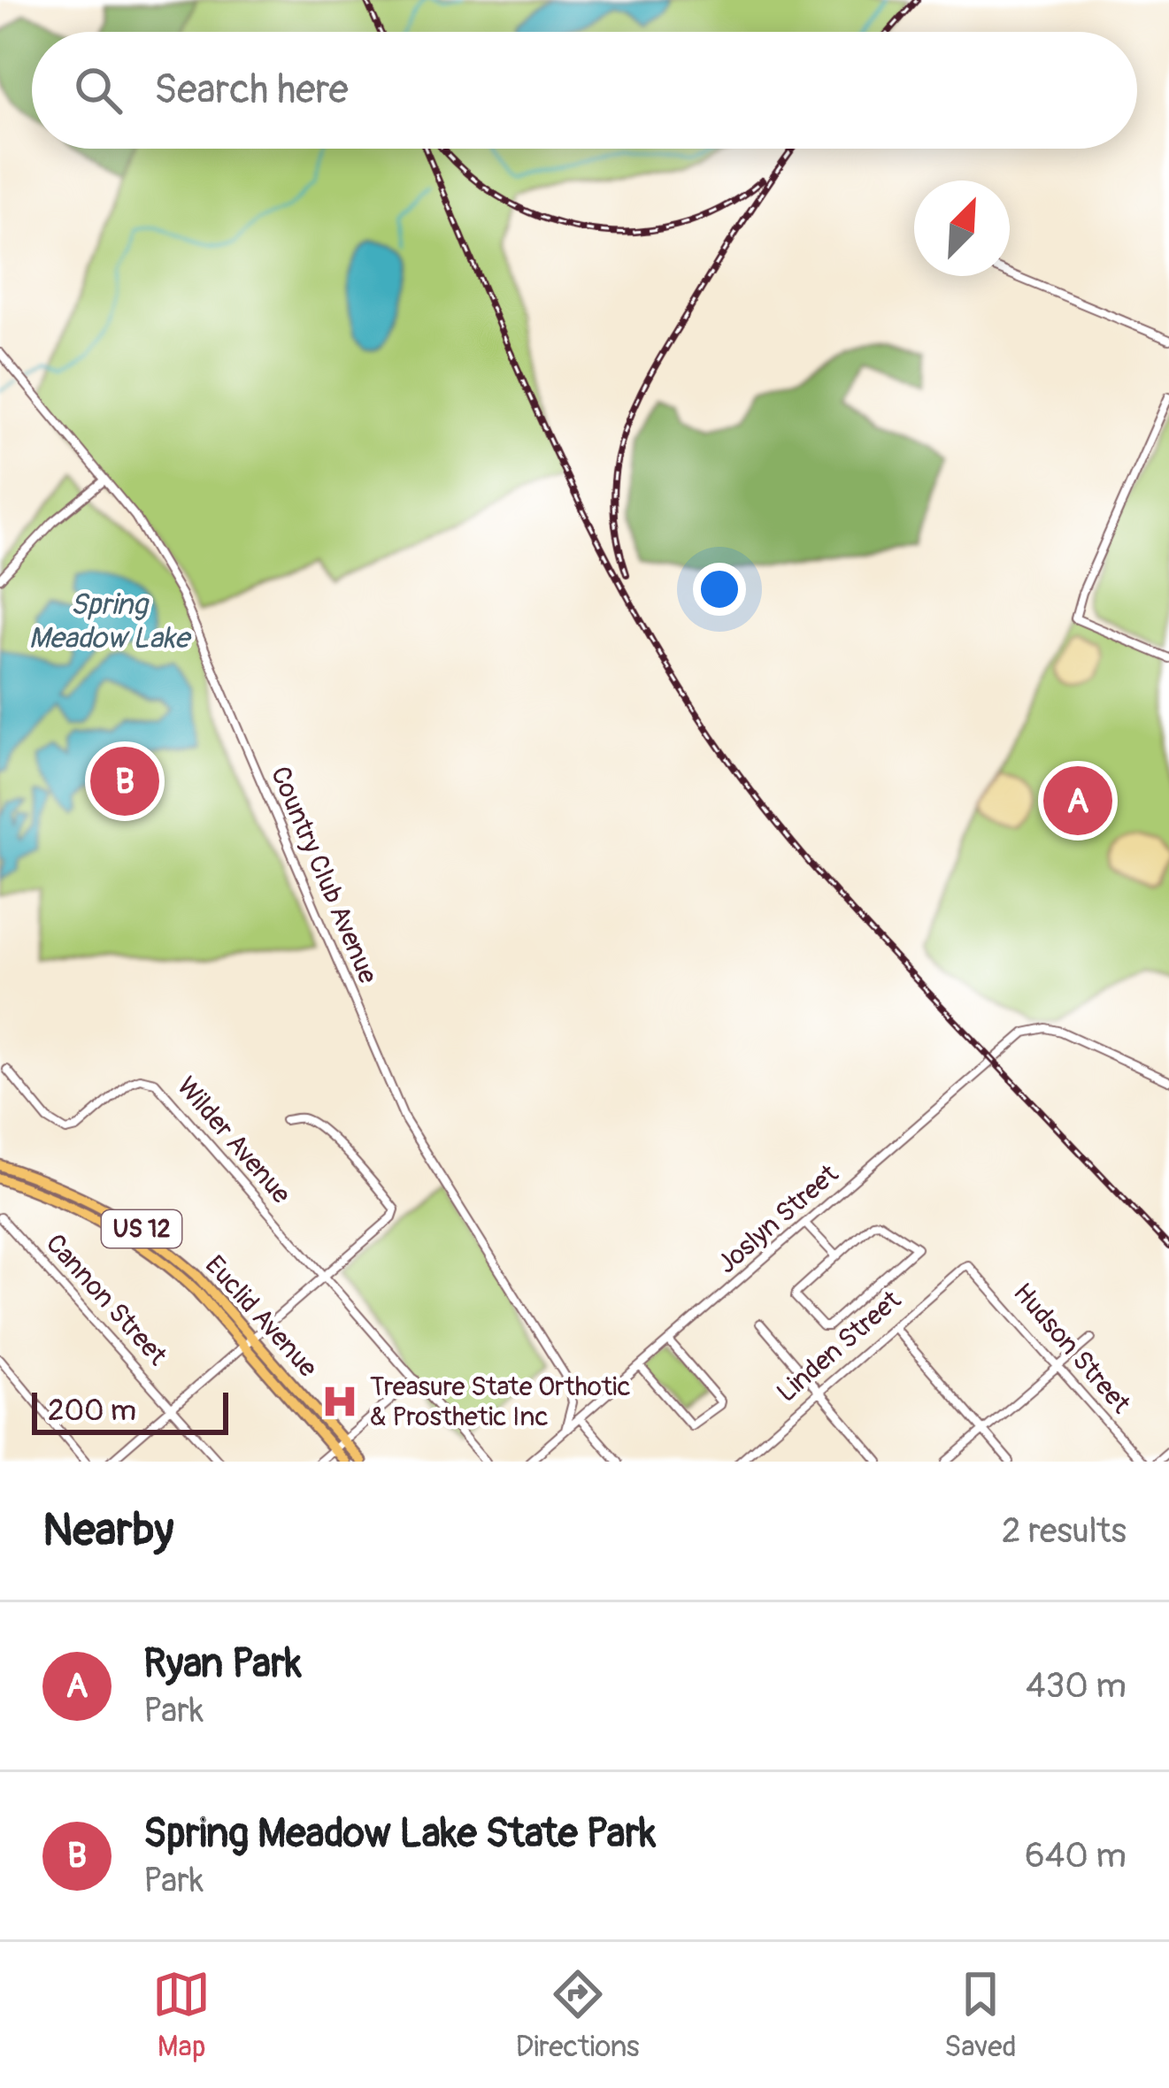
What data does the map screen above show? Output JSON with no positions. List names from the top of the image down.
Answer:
{
  "streets": {
    "highway": ["US 12", "Euclid Avenue"],
    "street": [
      "Country Club Avenue",
      "Wilder Avenue",
      "Joslyn Street",
      "Cannon Street",
      "Linden Street",
      "Hudson Street"
    ]
  },
  "crossings": [
    ["Country Club Avenue", "Joslyn Street"],
    ["Linden Street", "Hudson Street"]
  ],
  "water": ["Spring Meadow Lake"],
  "places": {
    "hospital": ["Treasure State Orthotic & Prosthetic Inc"]
  },
  "scale_bar": "200 m",
  "north": "top right",
  "page": {
    "search": "Search here",
    "pins": ["B", "A"],
    "scale": "200 m",
    "heading": ["Nearby", "2 results"],
    "list": [
      {
        "mark": "A",
        "name": "Ryan Park",
        "note": "Park",
        "value": "430 m"
      },
      {
        "mark": "B",
        "name": "Spring Meadow Lake State Park",
        "note": "Park",
        "value": "640 m"
      }
    ],
    "nav": ["Map", "Directions", "Saved"]
  }
}
